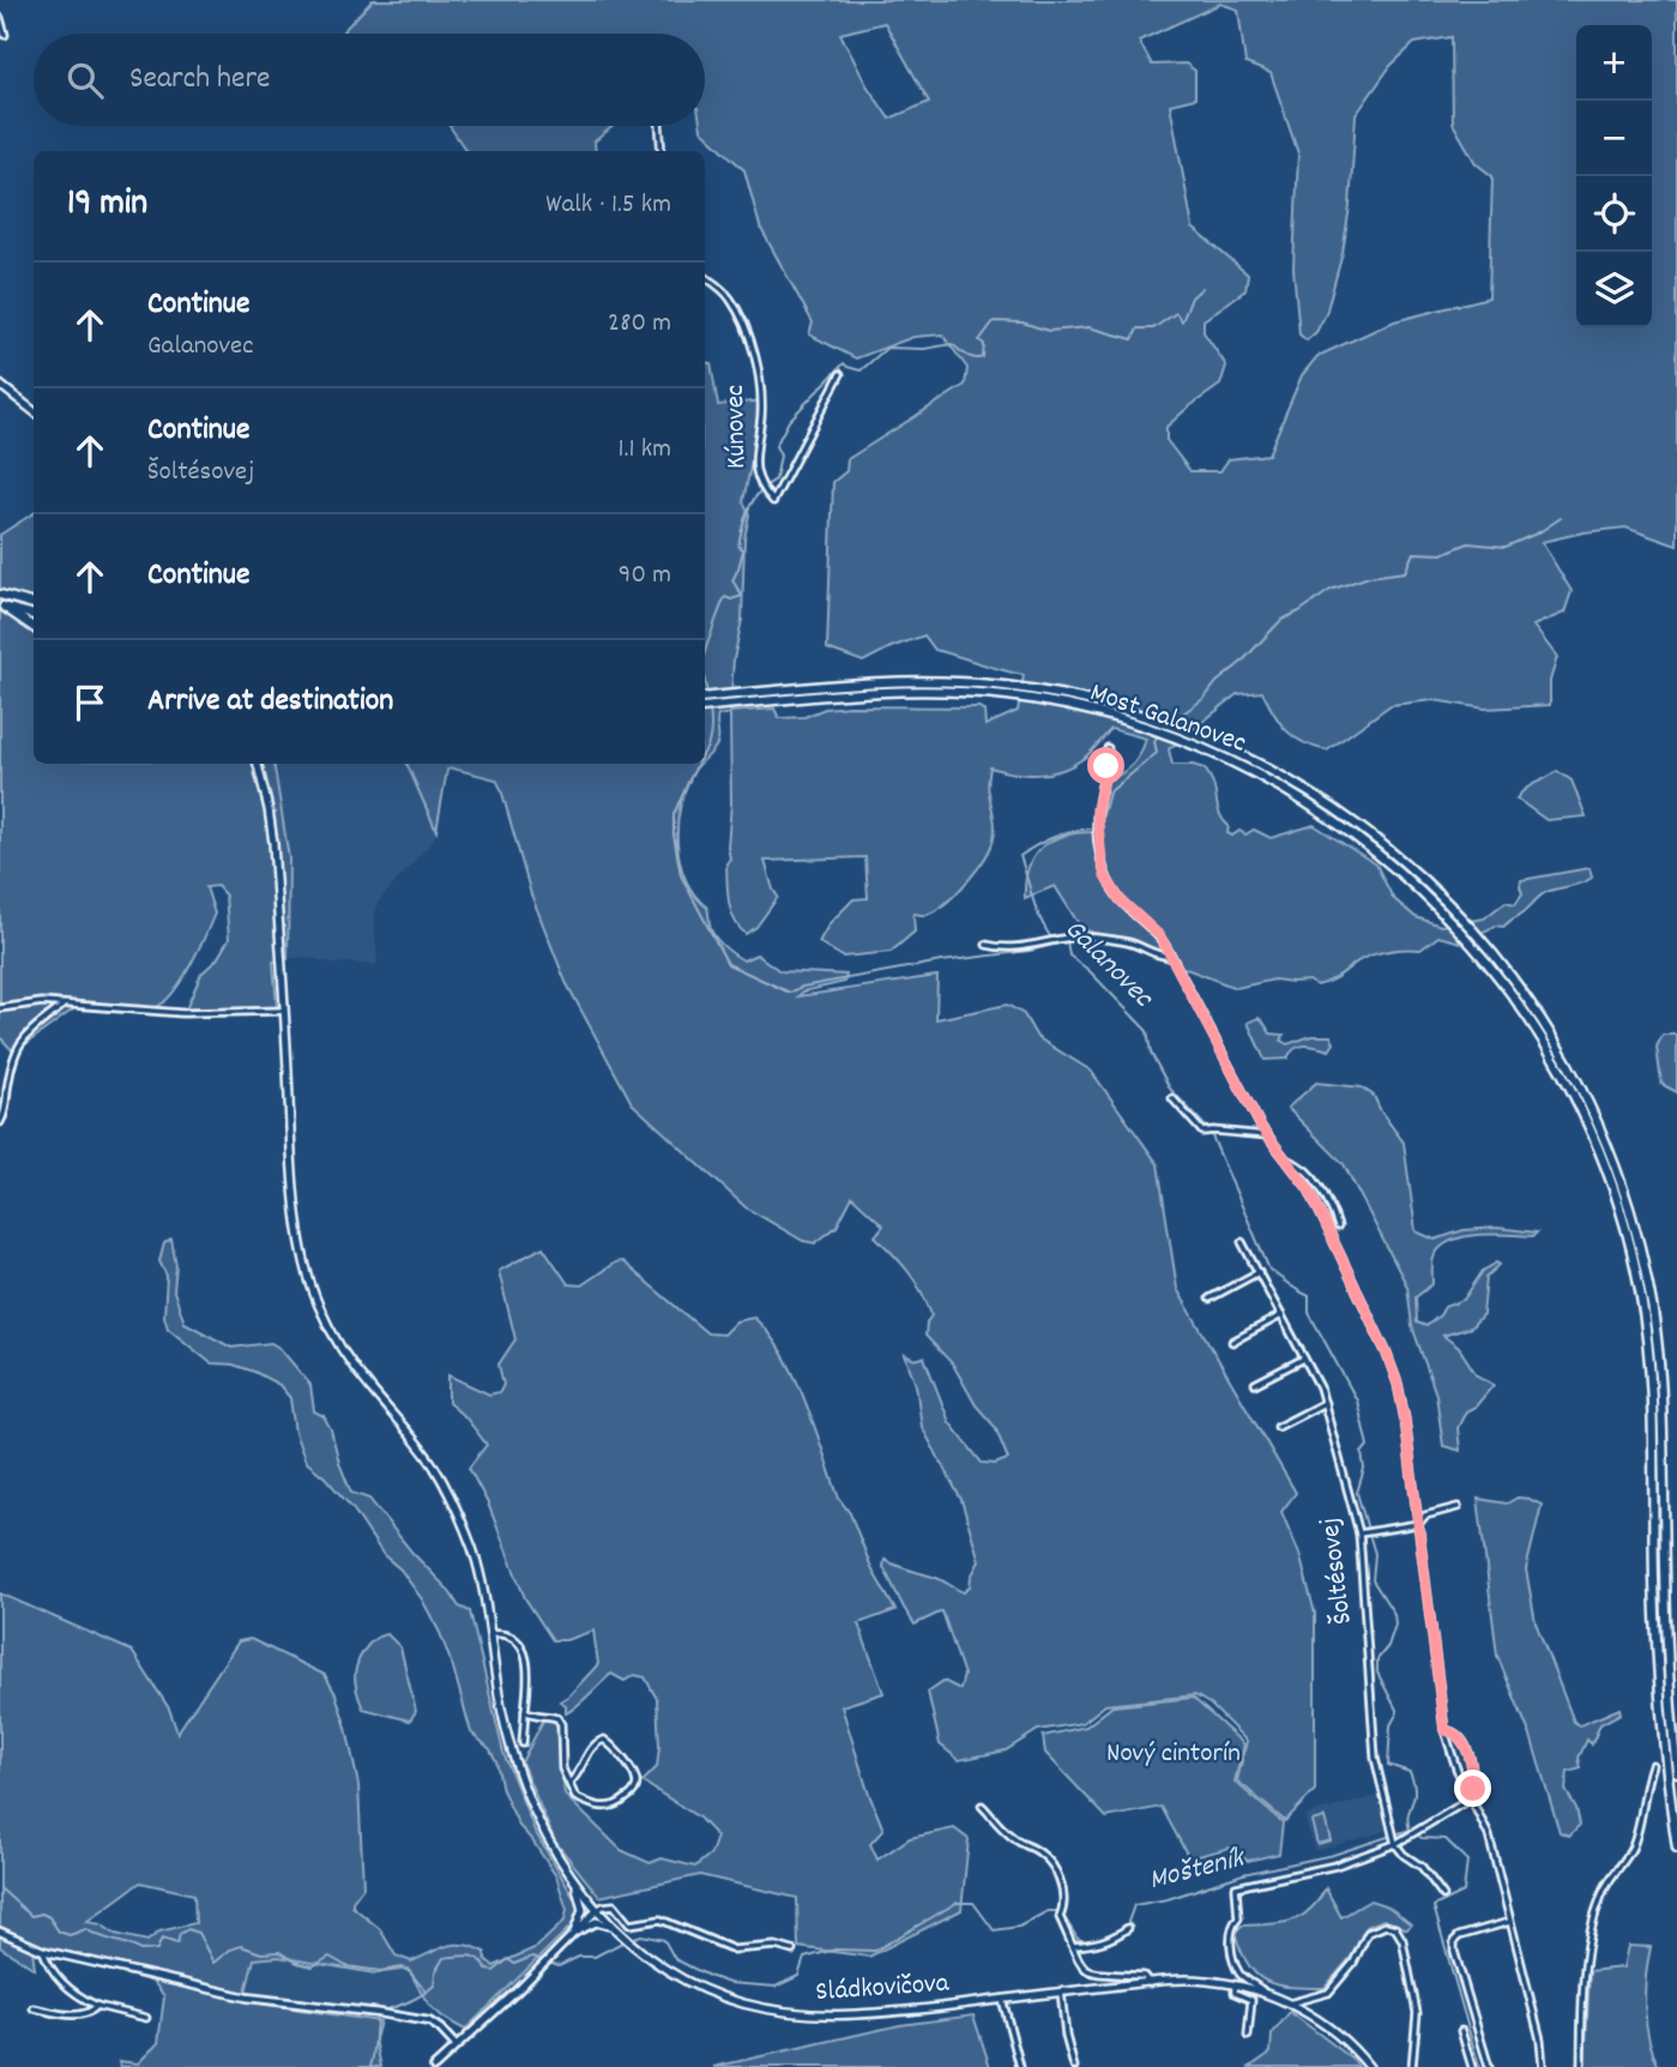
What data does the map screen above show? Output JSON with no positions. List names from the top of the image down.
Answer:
{
  "streets": {
    "highway": ["Most Galanovec"],
    "main road": ["Sládkovičova"],
    "street": ["Kúnovec", "Šoltésovej"]
  },
  "water": ["Galanovec", "Mošteník"],
  "parks": ["Nový cintorín"],
  "page": {
    "map_buttons": ["+", "−"],
    "search": "Search here",
    "heading": ["19 min", "Walk · 1.5 km"],
    "list": [
      ["Continue", "Galanovec", "280 m"],
      ["Continue", "Šoltésovej", "1.1 km"],
      ["Continue", "90 m"],
      "Arrive at destination"
    ]
  }
}
